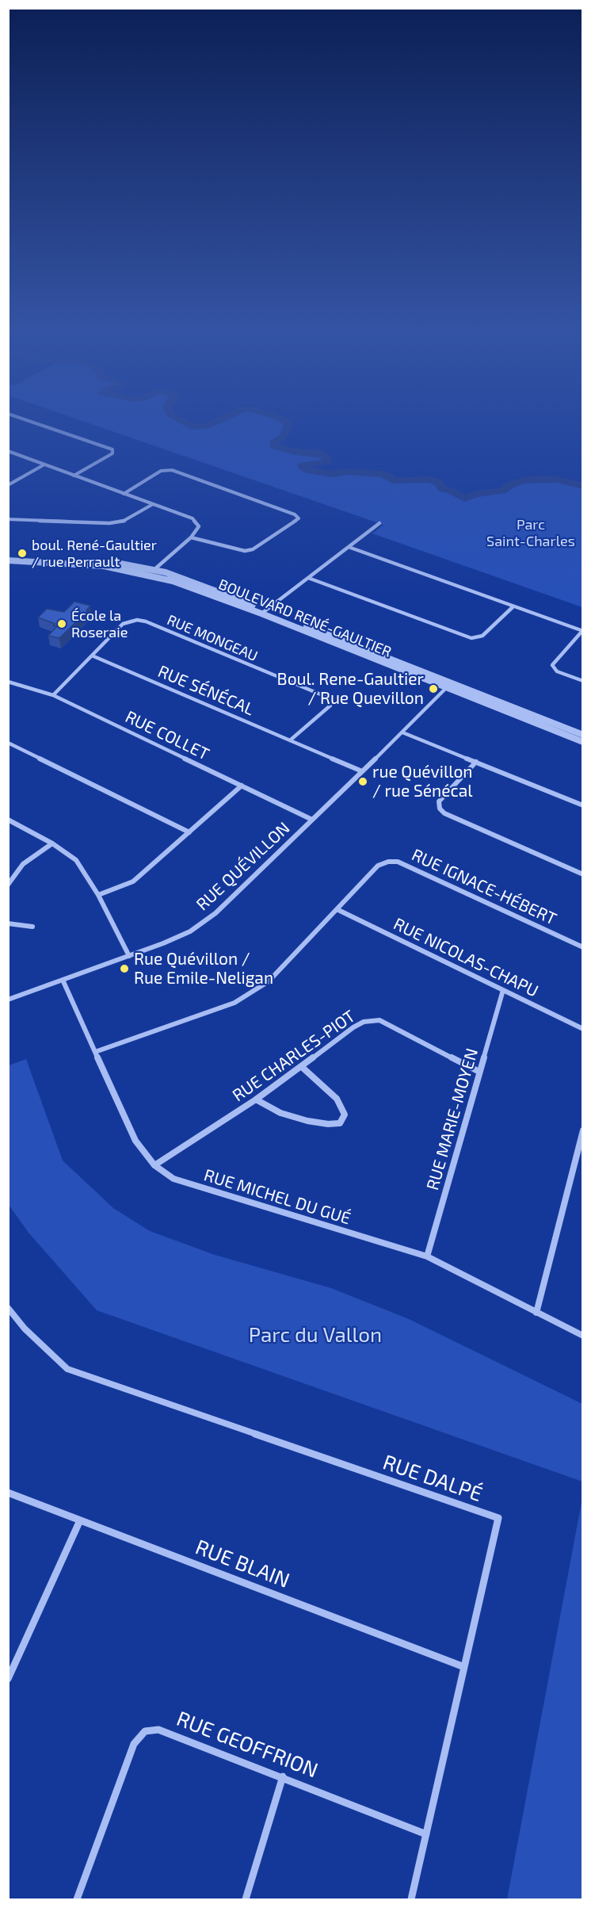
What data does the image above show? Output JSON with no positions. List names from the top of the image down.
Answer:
{
  "streets": {
    "street": [
      "BOULEVARD RENÉ-GAULTIER",
      "RUE MONGEAU",
      "RUE SÉNÉCAL",
      "RUE COLLET",
      "RUE QUÉVILLON",
      "RUE IGNACE-HÉBERT",
      "RUE NICOLAS-CHAPU",
      "RUE CHARLES-PIOT",
      "RUE MARIE-MOYEN",
      "RUE MICHEL DU GUÉ",
      "RUE DALPÉ",
      "RUE BLAIN",
      "RUE GEOFFRION"
    ]
  },
  "crossings": [
    ["BOULEVARD RENÉ-GAULTIER", "RUE QUÉVILLON"],
    ["RUE MONGEAU", "RUE SÉNÉCAL"],
    ["RUE MONGEAU", "RUE COLLET"],
    ["RUE SÉNÉCAL", "RUE QUÉVILLON"],
    ["RUE COLLET", "RUE QUÉVILLON"],
    ["RUE QUÉVILLON", "RUE MICHEL DU GUÉ"],
    ["RUE IGNACE-HÉBERT", "RUE NICOLAS-CHAPU"],
    ["RUE IGNACE-HÉBERT", "RUE MICHEL DU GUÉ"],
    ["RUE NICOLAS-CHAPU", "RUE MARIE-MOYEN"],
    ["RUE CHARLES-PIOT", "RUE MARIE-MOYEN"],
    ["RUE CHARLES-PIOT", "RUE MICHEL DU GUÉ"],
    ["RUE MARIE-MOYEN", "RUE MICHEL DU GUÉ"],
    ["RUE DALPÉ", "RUE BLAIN"],
    ["RUE DALPÉ", "RUE GEOFFRION"]
  ],
  "parks": ["Parc Saint-Charles", "Parc du Vallon"],
  "places": [
    "boul. René-Gaultier / rue Perrault",
    "École la Roseraie",
    "Boul. Rene-Gaultier / Rue Quevillon",
    "rue Quévillon / rue Sénécal",
    "Rue Quévillon / Rue Emile-Neligan"
  ]
}
